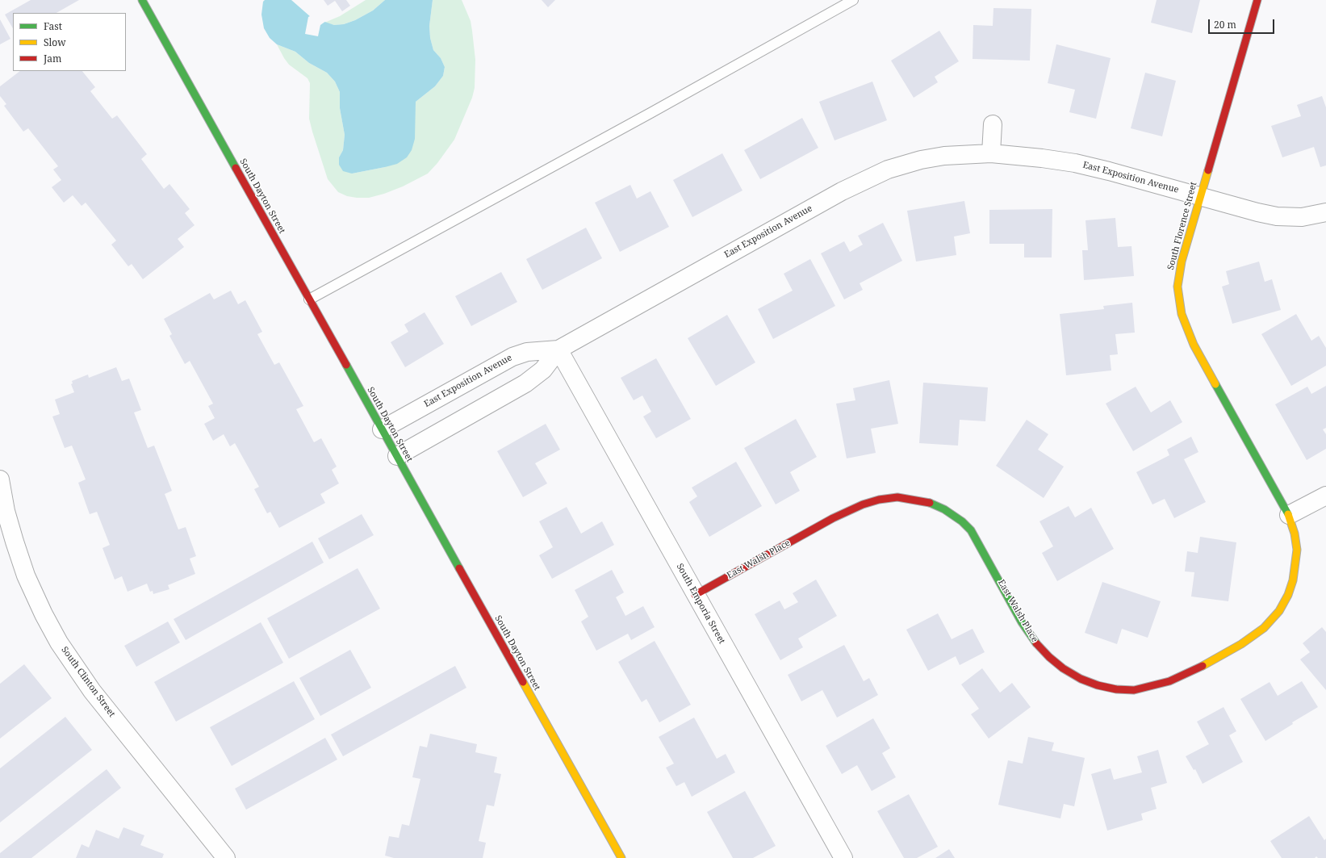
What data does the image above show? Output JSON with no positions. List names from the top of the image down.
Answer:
{
  "streets": {
    "street": [
      "East Exposition Avenue",
      "South Dayton Street",
      "South Florence Street",
      "East Walsh Place",
      "South Emporia Street",
      "South Clinton Street"
    ]
  },
  "crossings": [
    ["East Exposition Avenue", "South Dayton Street"],
    ["East Exposition Avenue", "South Florence Street"],
    ["East Exposition Avenue", "South Emporia Street"],
    ["South Florence Street", "East Walsh Place"],
    ["East Walsh Place", "South Emporia Street"]
  ],
  "legend": ["Fast", "Slow", "Jam"],
  "scale_bar": "20 m"
}
